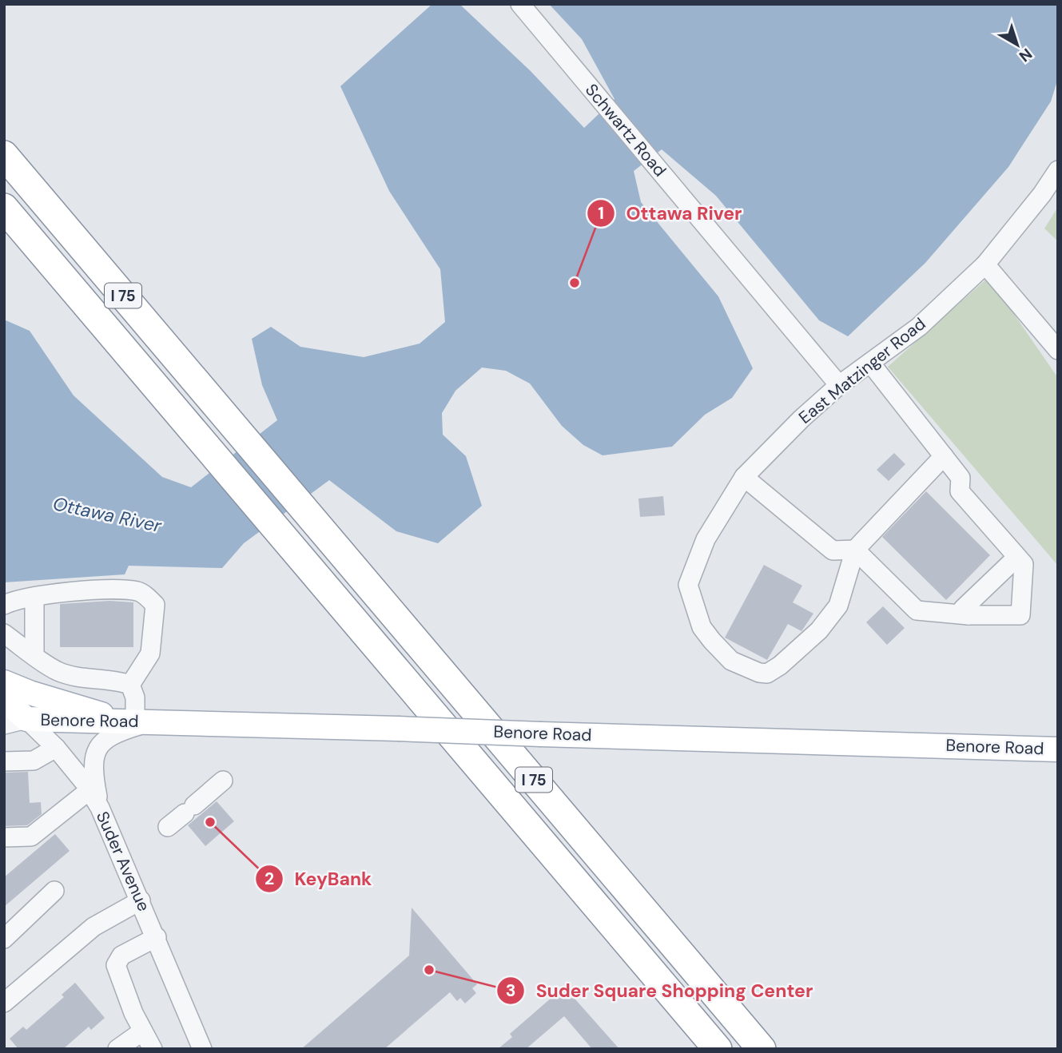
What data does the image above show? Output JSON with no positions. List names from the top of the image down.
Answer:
{
  "streets": {
    "highway": ["I 75"],
    "main road": ["Benore Road", "Suder Avenue"],
    "street": ["Schwartz Road", "East Matzinger Road"]
  },
  "crossings": [
    ["Schwartz Road", "East Matzinger Road"],
    ["Benore Road", "Suder Avenue"]
  ],
  "water": ["Ottawa River"],
  "places": ["Ottawa River", "KeyBank", "Suder Square Shopping Center"],
  "north": "bottom right"
}
